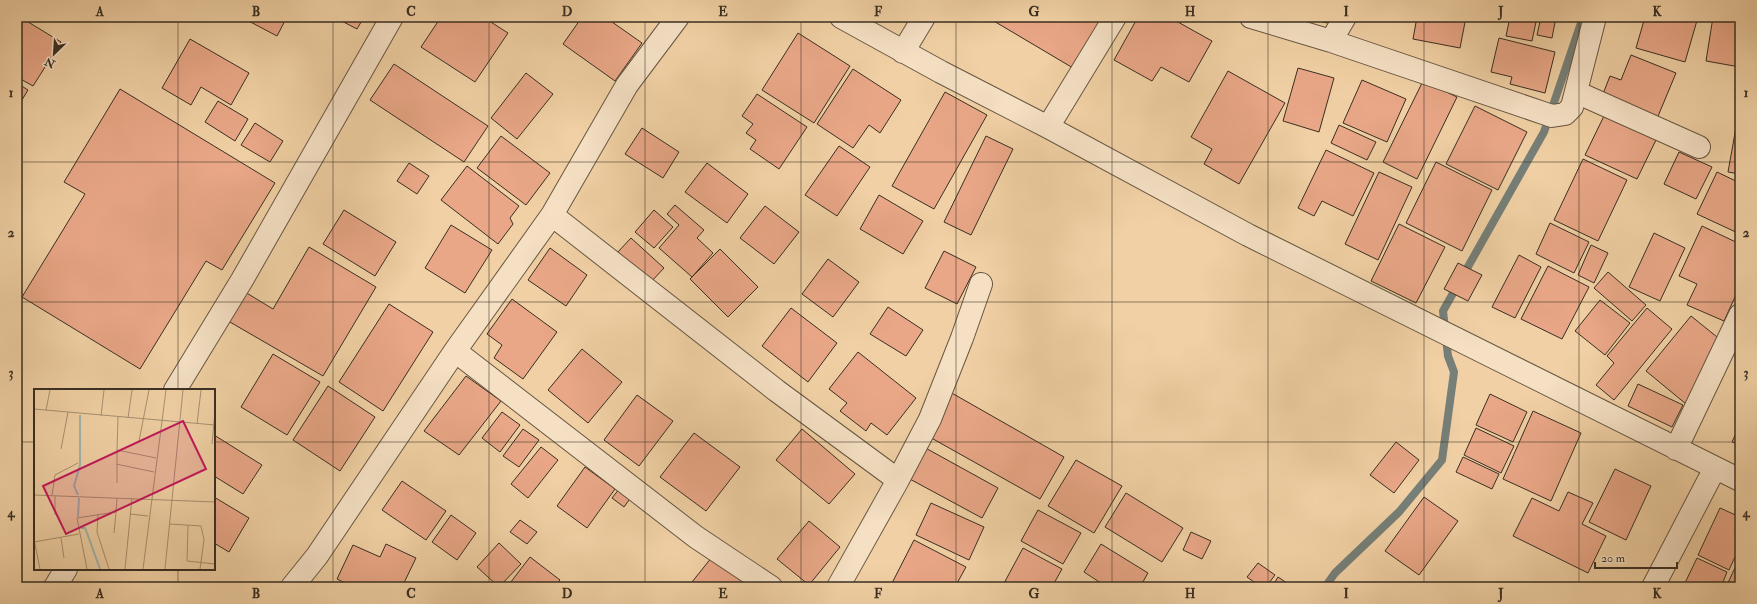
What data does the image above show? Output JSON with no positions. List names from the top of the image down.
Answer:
{
  "scale_bar": "20 m",
  "north": "bottom left",
  "grid": {
    "columns": [
      "A",
      "B",
      "C",
      "D",
      "E",
      "F",
      "G",
      "H",
      "I",
      "J",
      "K"
    ],
    "rows": [
      "1",
      "2",
      "3",
      "4"
    ]
  }
}
